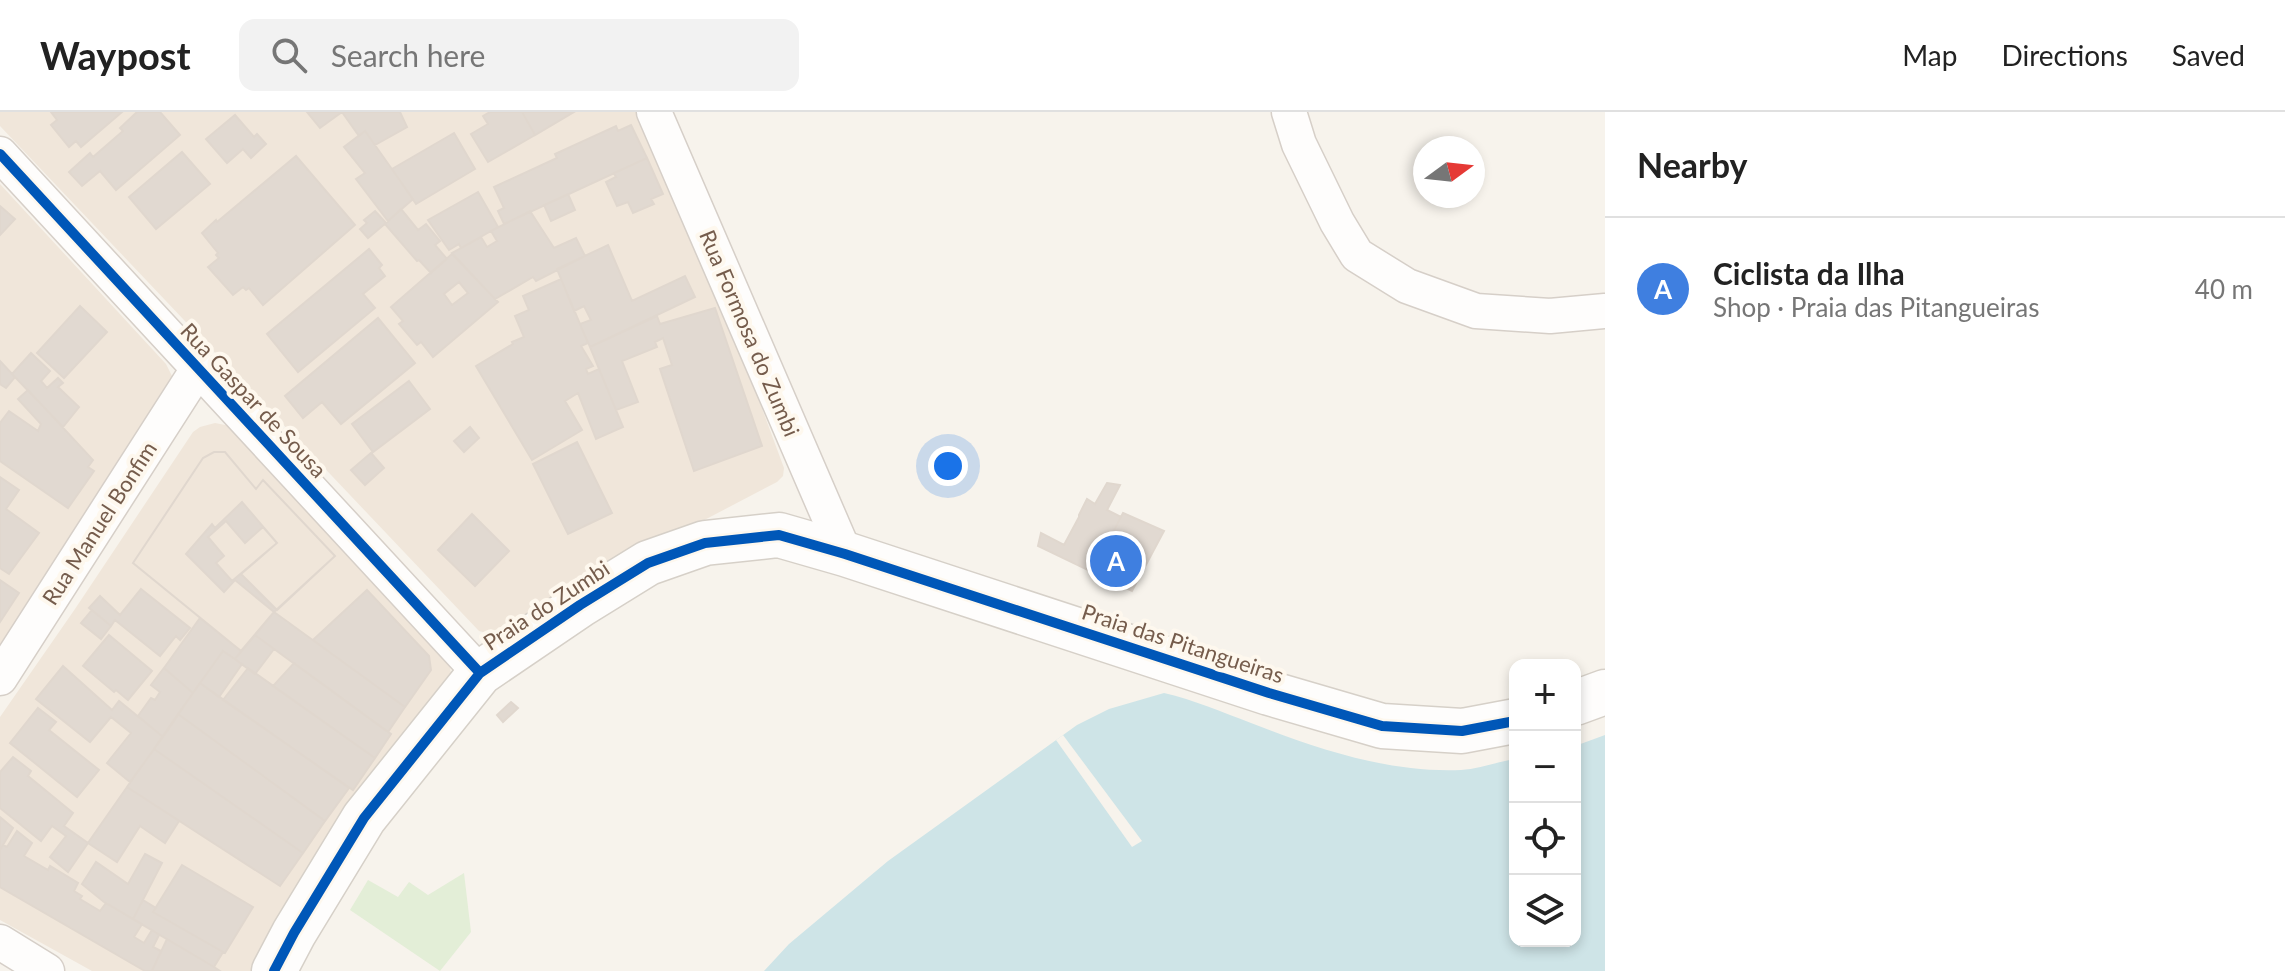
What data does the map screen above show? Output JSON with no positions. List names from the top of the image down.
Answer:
{
  "streets": {
    "main road": ["Praia do Zumbi", "Praia das Pitangueiras"],
    "street": ["Rua Formosa do Zumbi", "Rua Gaspar de Sousa", "Rua Manuel Bonfim"]
  },
  "crossings": [
    ["Rua Formosa do Zumbi", "Praia do Zumbi"],
    ["Rua Formosa do Zumbi", "Praia das Pitangueiras"],
    ["Rua Gaspar de Sousa", "Rua Manuel Bonfim"],
    ["Rua Gaspar de Sousa", "Praia do Zumbi"],
    ["Praia do Zumbi", "Praia das Pitangueiras"]
  ],
  "north": "right",
  "page": {
    "header": "Waypost",
    "search": "Search here",
    "nav": ["Map", "Directions", "Saved"],
    "heading": "Nearby",
    "list": [
      {
        "mark": "A",
        "name": "Ciclista da Ilha",
        "note": "Shop · Praia das Pitangueiras",
        "value": "40 m"
      }
    ],
    "pins": "A",
    "map_buttons": ["+", "−"]
  }
}
